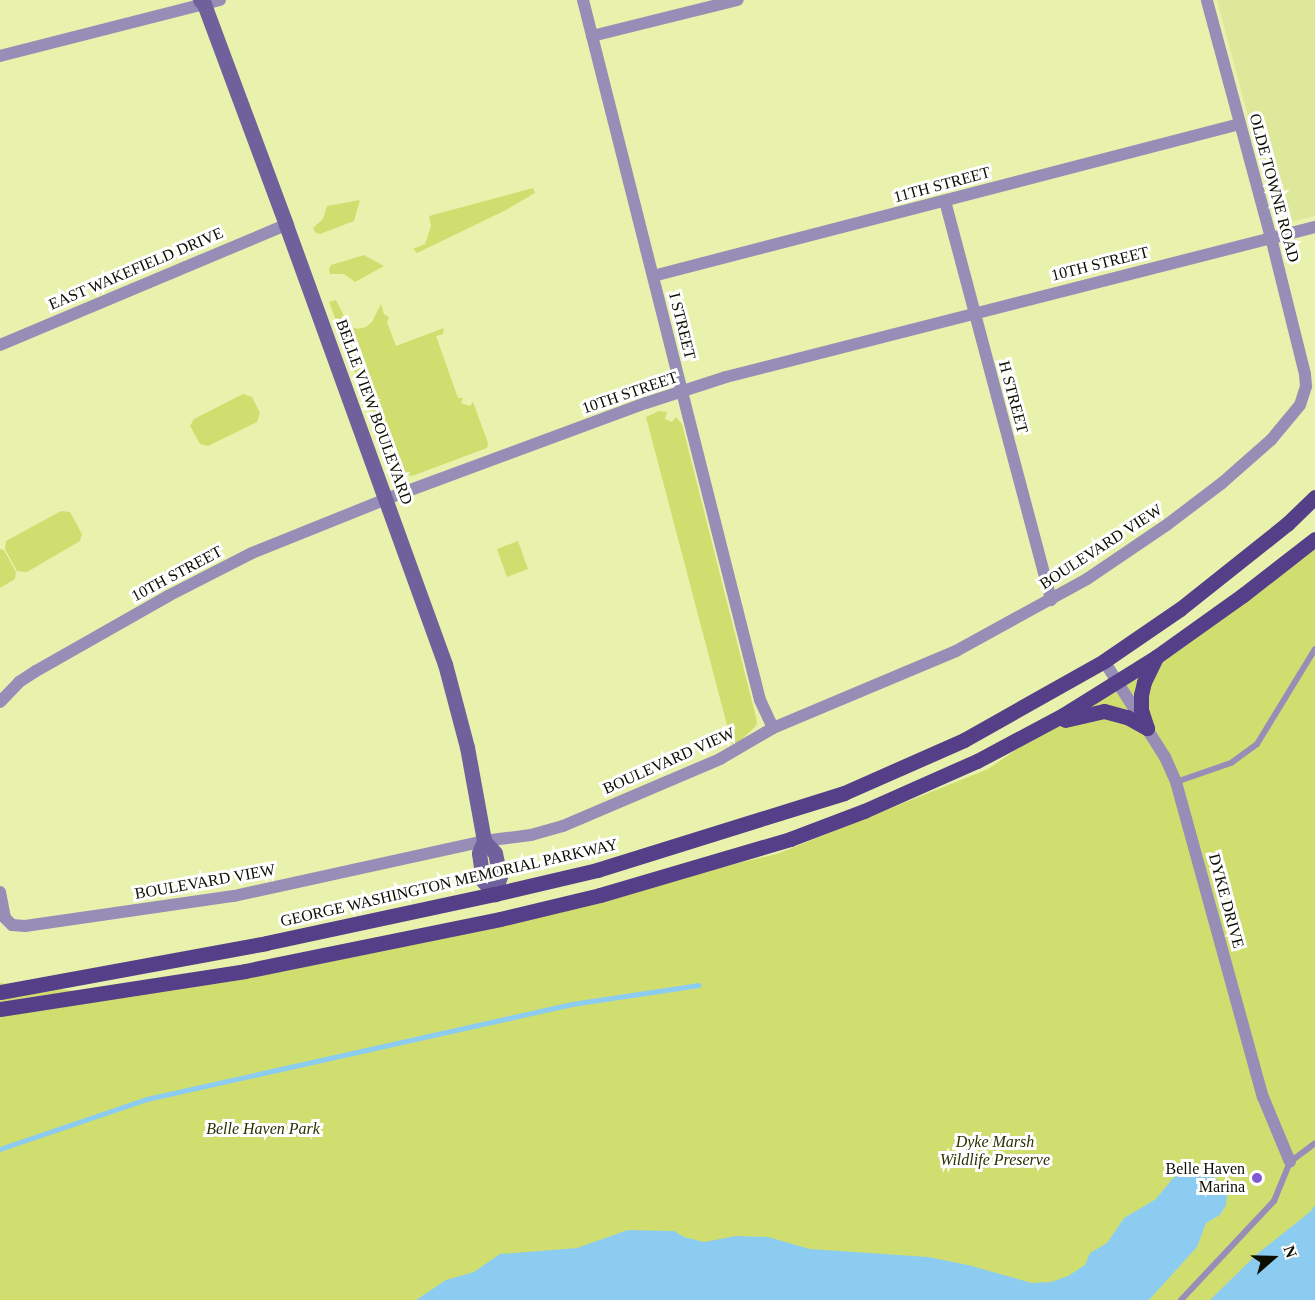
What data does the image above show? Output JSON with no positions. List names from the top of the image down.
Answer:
{
  "streets": {
    "main road": ["BELLE VIEW BOULEVARD", "GEORGE WASHINGTON MEMORIAL PARKWAY"],
    "street": [
      "11TH STREET",
      "OLDE TOWNE ROAD",
      "10TH STREET",
      "EAST WAKEFIELD DRIVE",
      "I STREET",
      "H STREET",
      "BOULEVARD VIEW",
      "DYKE DRIVE"
    ]
  },
  "crossings": [
    ["11TH STREET", "OLDE TOWNE ROAD"],
    ["11TH STREET", "I STREET"],
    ["11TH STREET", "H STREET"],
    ["OLDE TOWNE ROAD", "10TH STREET"],
    ["OLDE TOWNE ROAD", "BOULEVARD VIEW"],
    ["10TH STREET", "I STREET"],
    ["10TH STREET", "H STREET"],
    ["10TH STREET", "BELLE VIEW BOULEVARD"],
    ["EAST WAKEFIELD DRIVE", "BELLE VIEW BOULEVARD"],
    ["I STREET", "BOULEVARD VIEW"],
    ["H STREET", "BOULEVARD VIEW"],
    ["BELLE VIEW BOULEVARD", "BOULEVARD VIEW"],
    ["BELLE VIEW BOULEVARD", "GEORGE WASHINGTON MEMORIAL PARKWAY"],
    ["GEORGE WASHINGTON MEMORIAL PARKWAY", "DYKE DRIVE"]
  ],
  "parks": ["Belle Haven Park", "Dyke Marsh Wildlife Preserve"],
  "places": ["Belle Haven Marina"],
  "north": "right"
}
